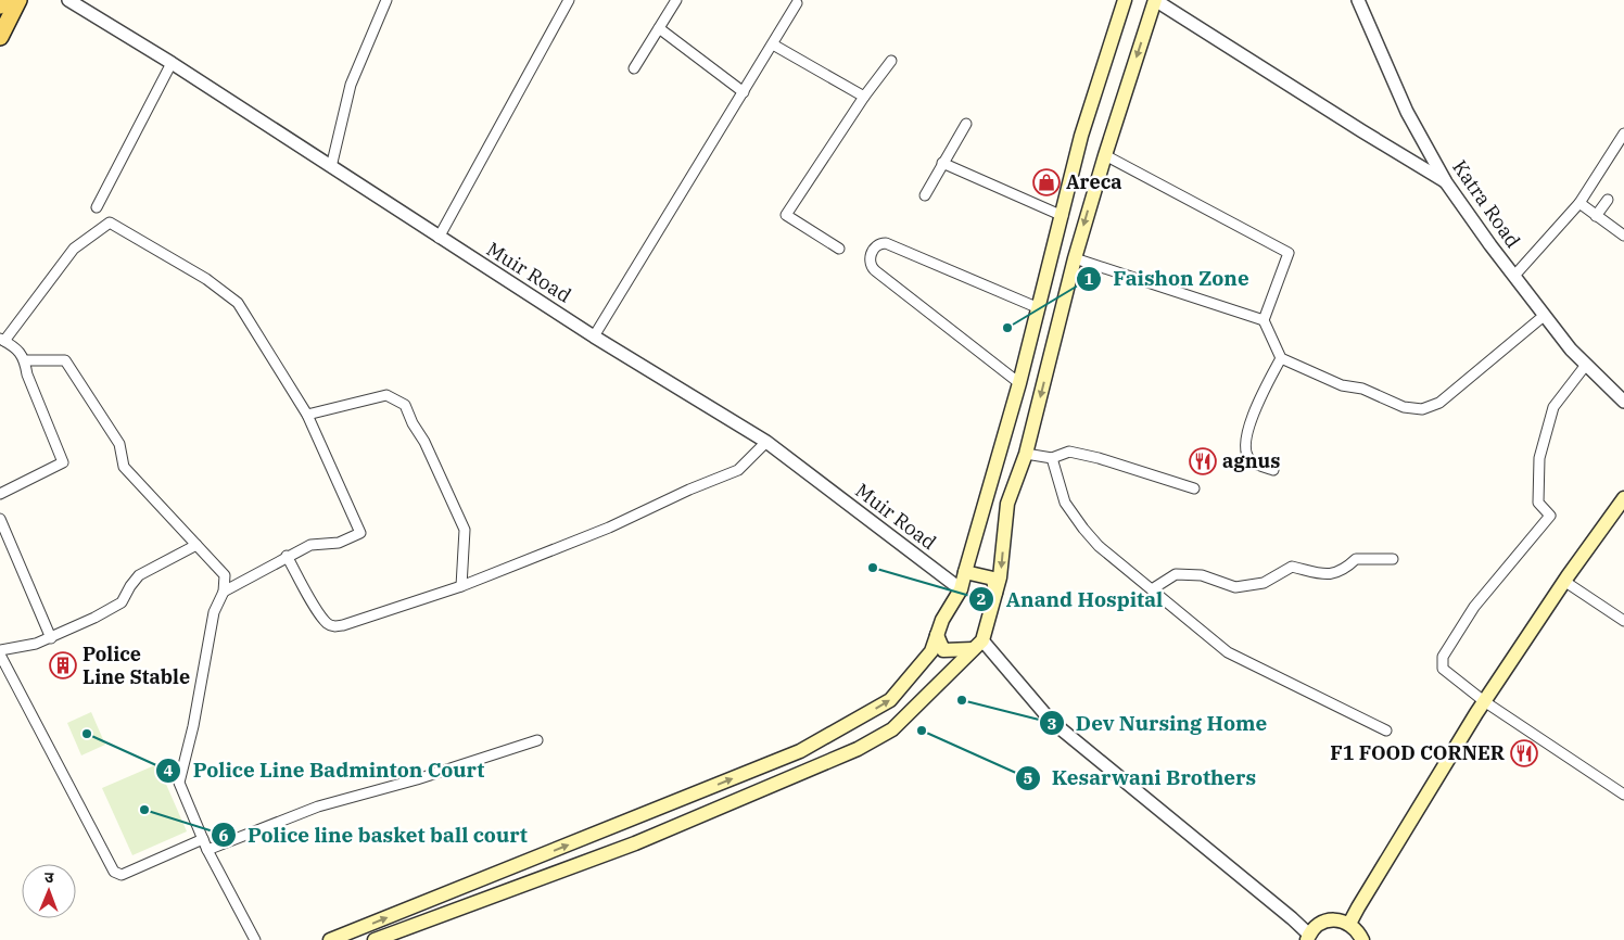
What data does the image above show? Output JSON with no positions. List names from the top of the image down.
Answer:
{
  "streets": {
    "street": ["Katra Road", "Muir Road"]
  },
  "places": {
    "shop": ["Areca"],
    "other": [
      "Faishon Zone",
      "Anand Hospital",
      "Dev Nursing Home",
      "Kesarwani Brothers",
      "Police Line Badminton Court",
      "Police line basket ball court"
    ],
    "restaurant": ["agnus", "F1 FOOD CORNER"],
    "building": ["Police Line Stable"]
  },
  "north": "top"
}
